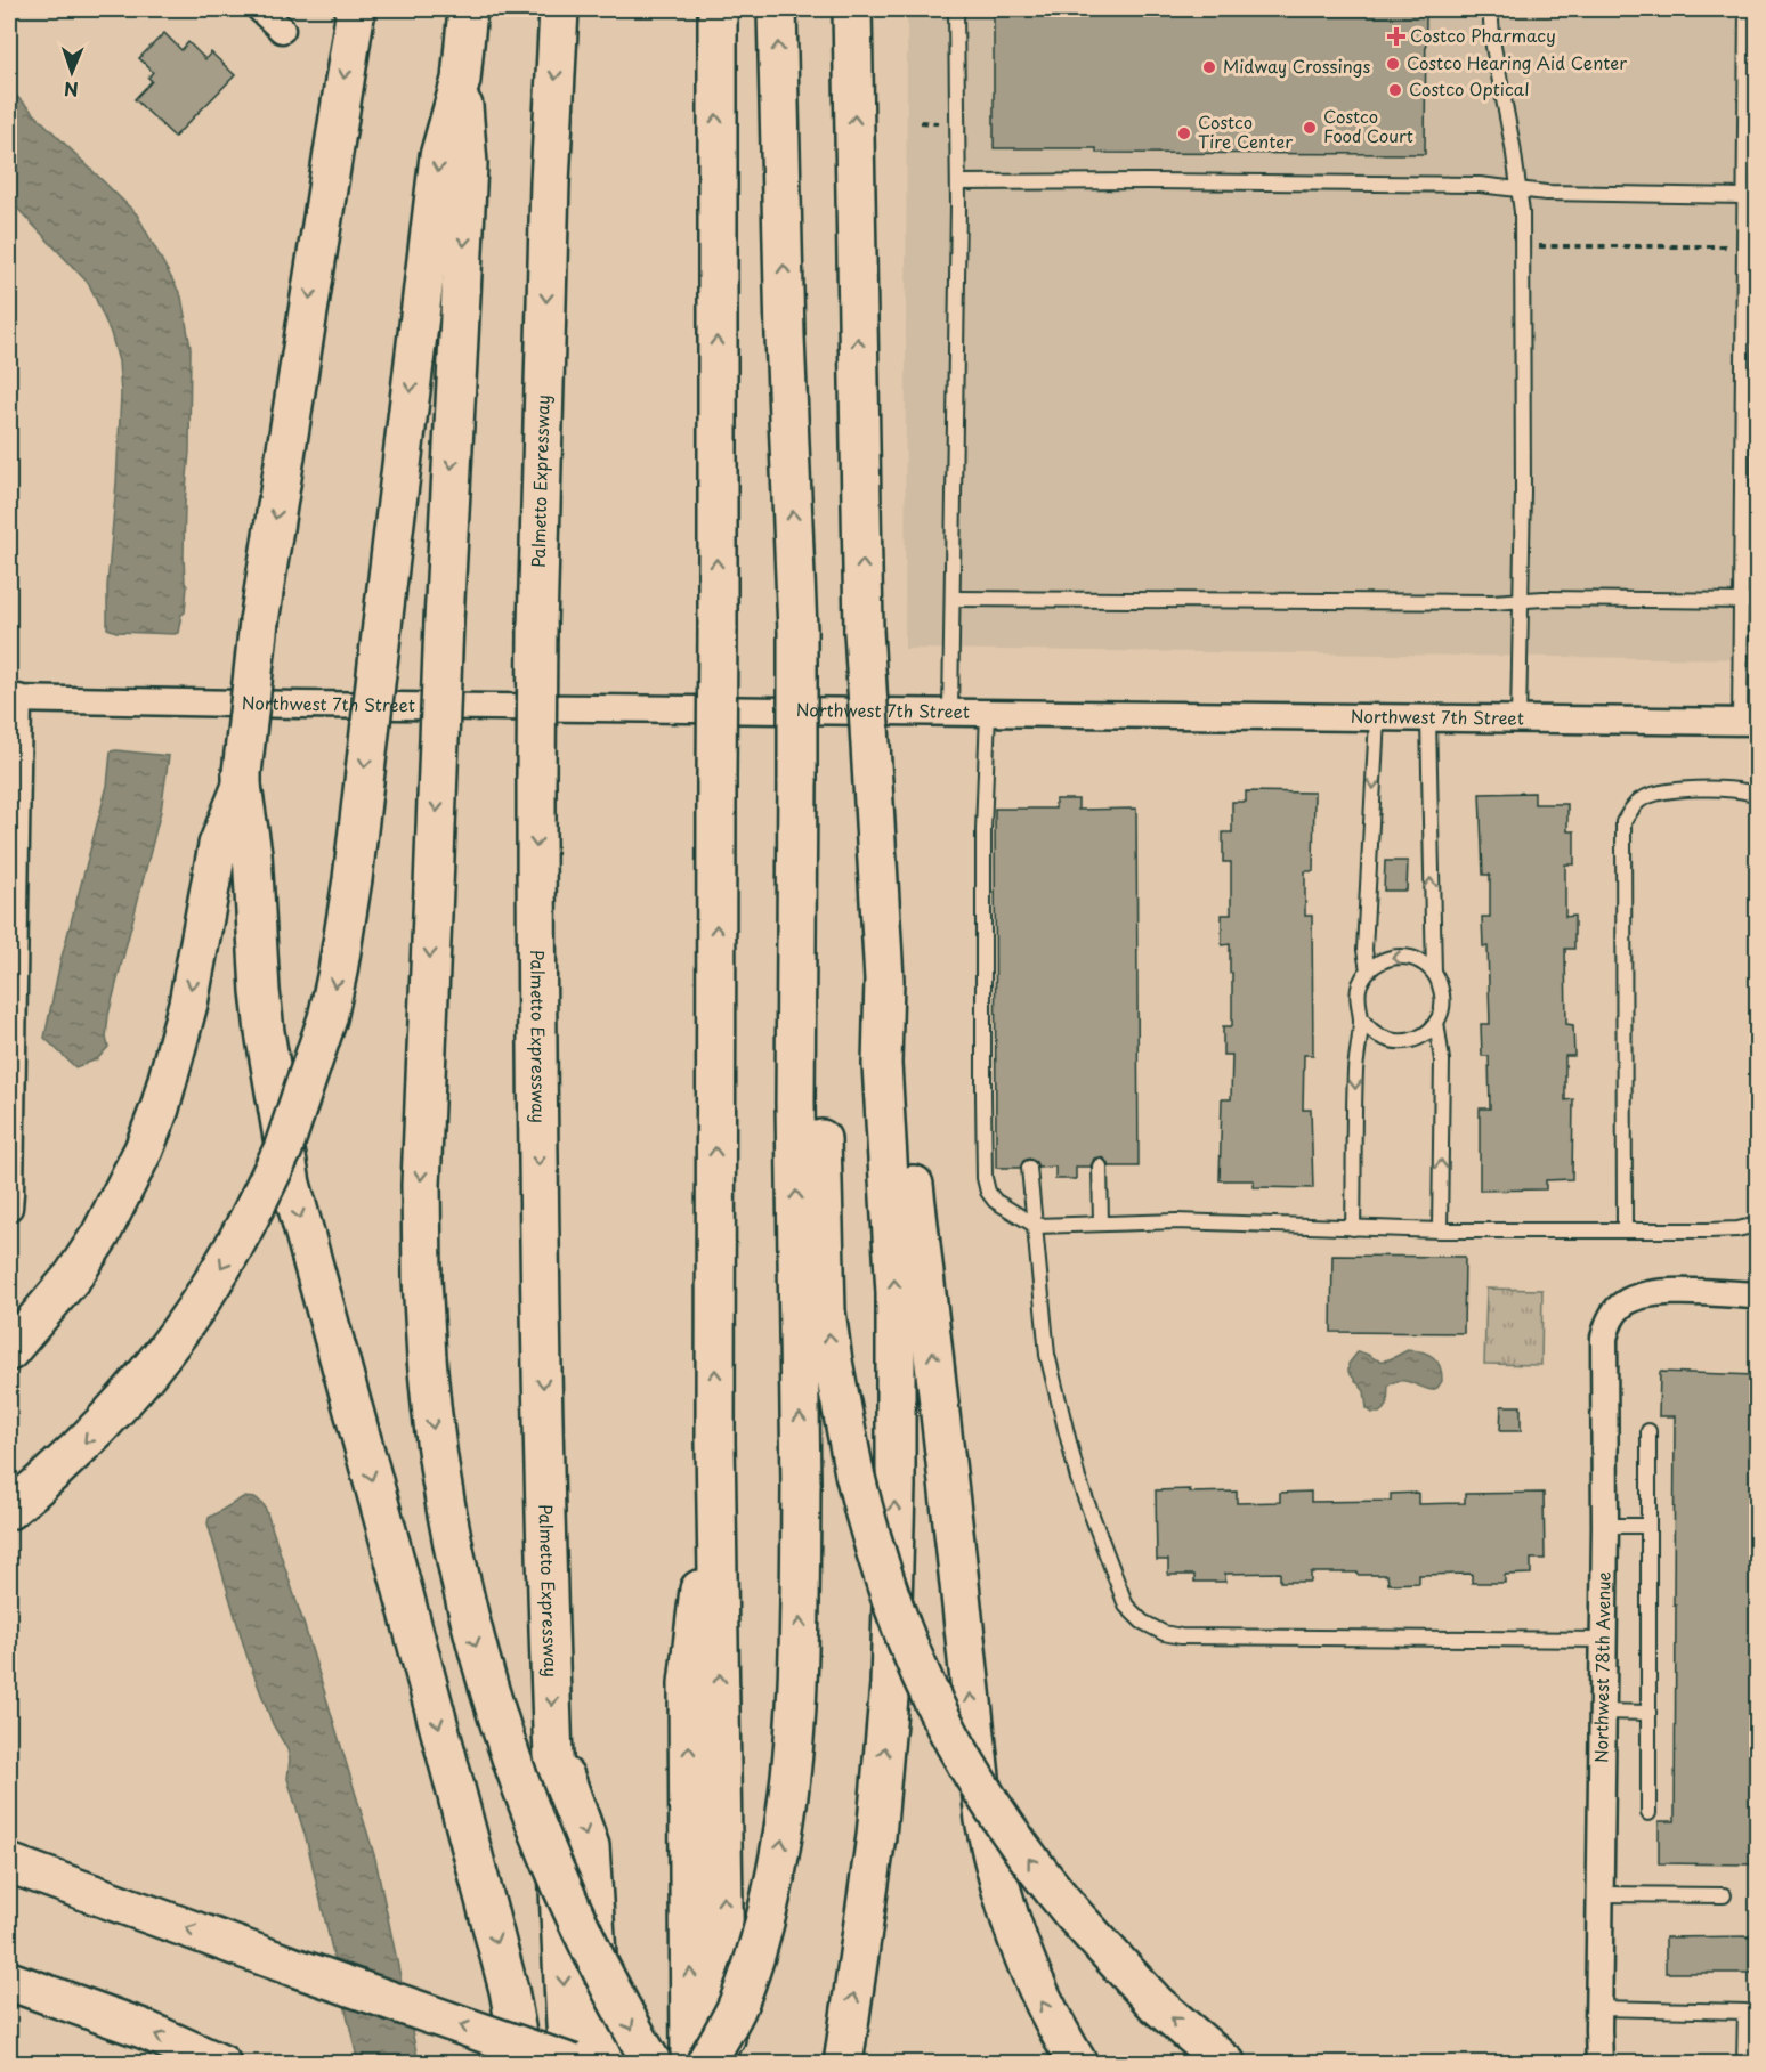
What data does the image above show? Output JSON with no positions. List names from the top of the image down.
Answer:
{
  "streets": {
    "highway": ["Palmetto Expressway"],
    "street": ["Northwest 7th Street", "Northwest 78th Avenue"]
  },
  "places": {
    "health": ["Costco Pharmacy"],
    "other": [
      "Costco Hearing Aid Center",
      "Midway Crossings",
      "Costco Optical",
      "Costco Food Court",
      "Costco Tire Center"
    ]
  },
  "north": "bottom"
}
